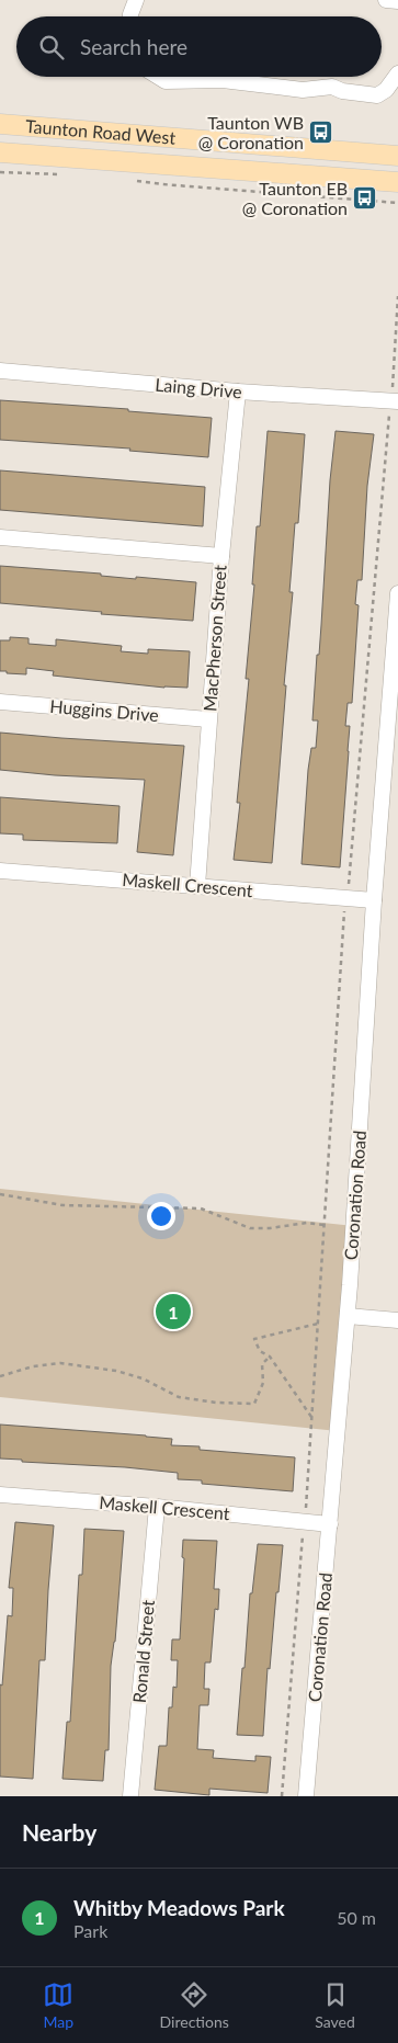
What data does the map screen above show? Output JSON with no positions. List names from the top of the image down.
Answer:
{
  "streets": {
    "main road": ["Taunton Road West"],
    "street": [
      "Laing Drive",
      "MacPherson Street",
      "Huggins Drive",
      "Maskell Crescent",
      "Coronation Road",
      "Ronald Street"
    ]
  },
  "crossings": [
    ["Laing Drive", "MacPherson Street"],
    ["MacPherson Street", "Huggins Drive"],
    ["MacPherson Street", "Maskell Crescent"],
    ["Maskell Crescent", "Coronation Road"],
    ["Maskell Crescent", "Ronald Street"]
  ],
  "places": {
    "bus stop": ["Taunton WB @ Coronation", "Taunton EB @ Coronation"]
  },
  "page": {
    "search": "Search here",
    "pins": "1",
    "heading": "Nearby",
    "list": [
      {
        "mark": "1",
        "name": "Whitby Meadows Park",
        "note": "Park",
        "value": "50 m"
      }
    ],
    "nav": ["Map", "Directions", "Saved"]
  }
}
